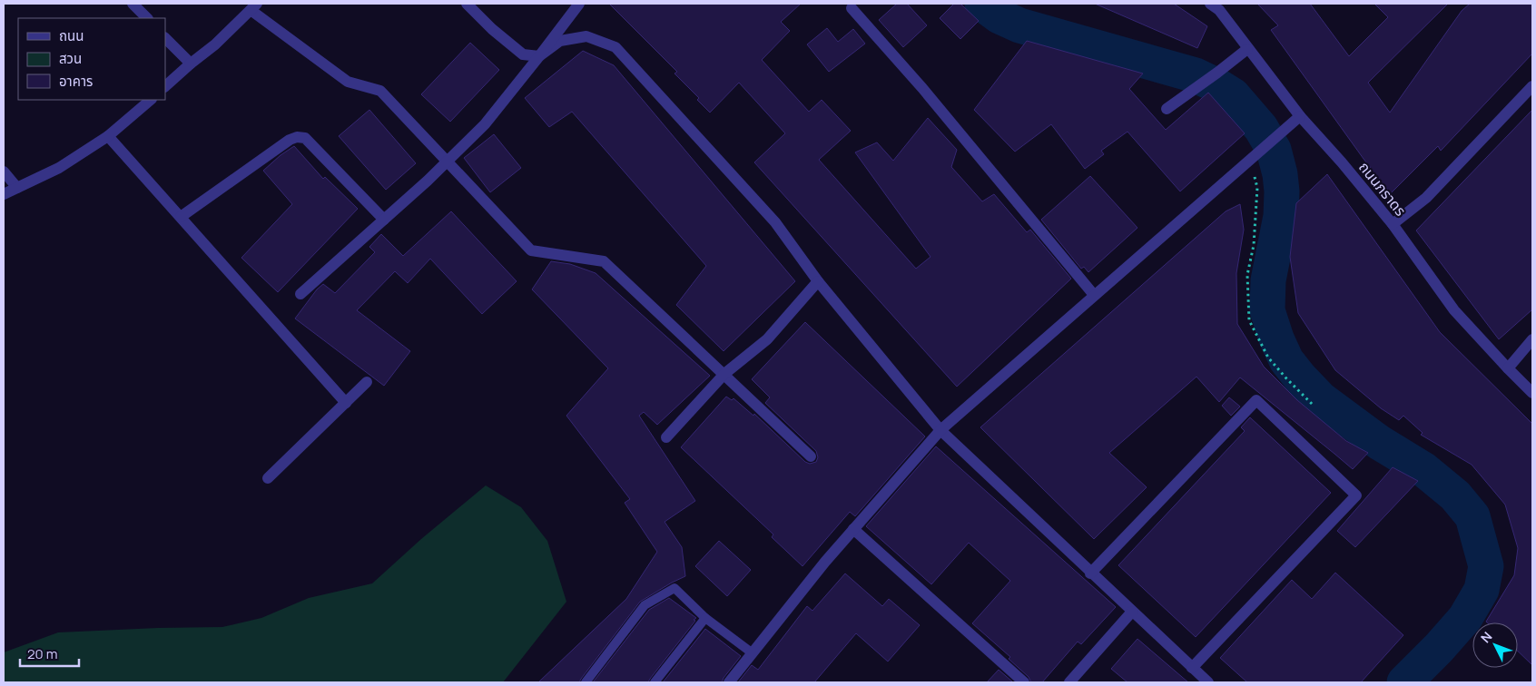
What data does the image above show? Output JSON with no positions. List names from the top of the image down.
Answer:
{
  "streets": {
    "street": ["ถนนภราดร"]
  },
  "legend": ["ถนน", "สวน", "อาคาร"],
  "scale_bar": "20 m",
  "north": "top left"
}
